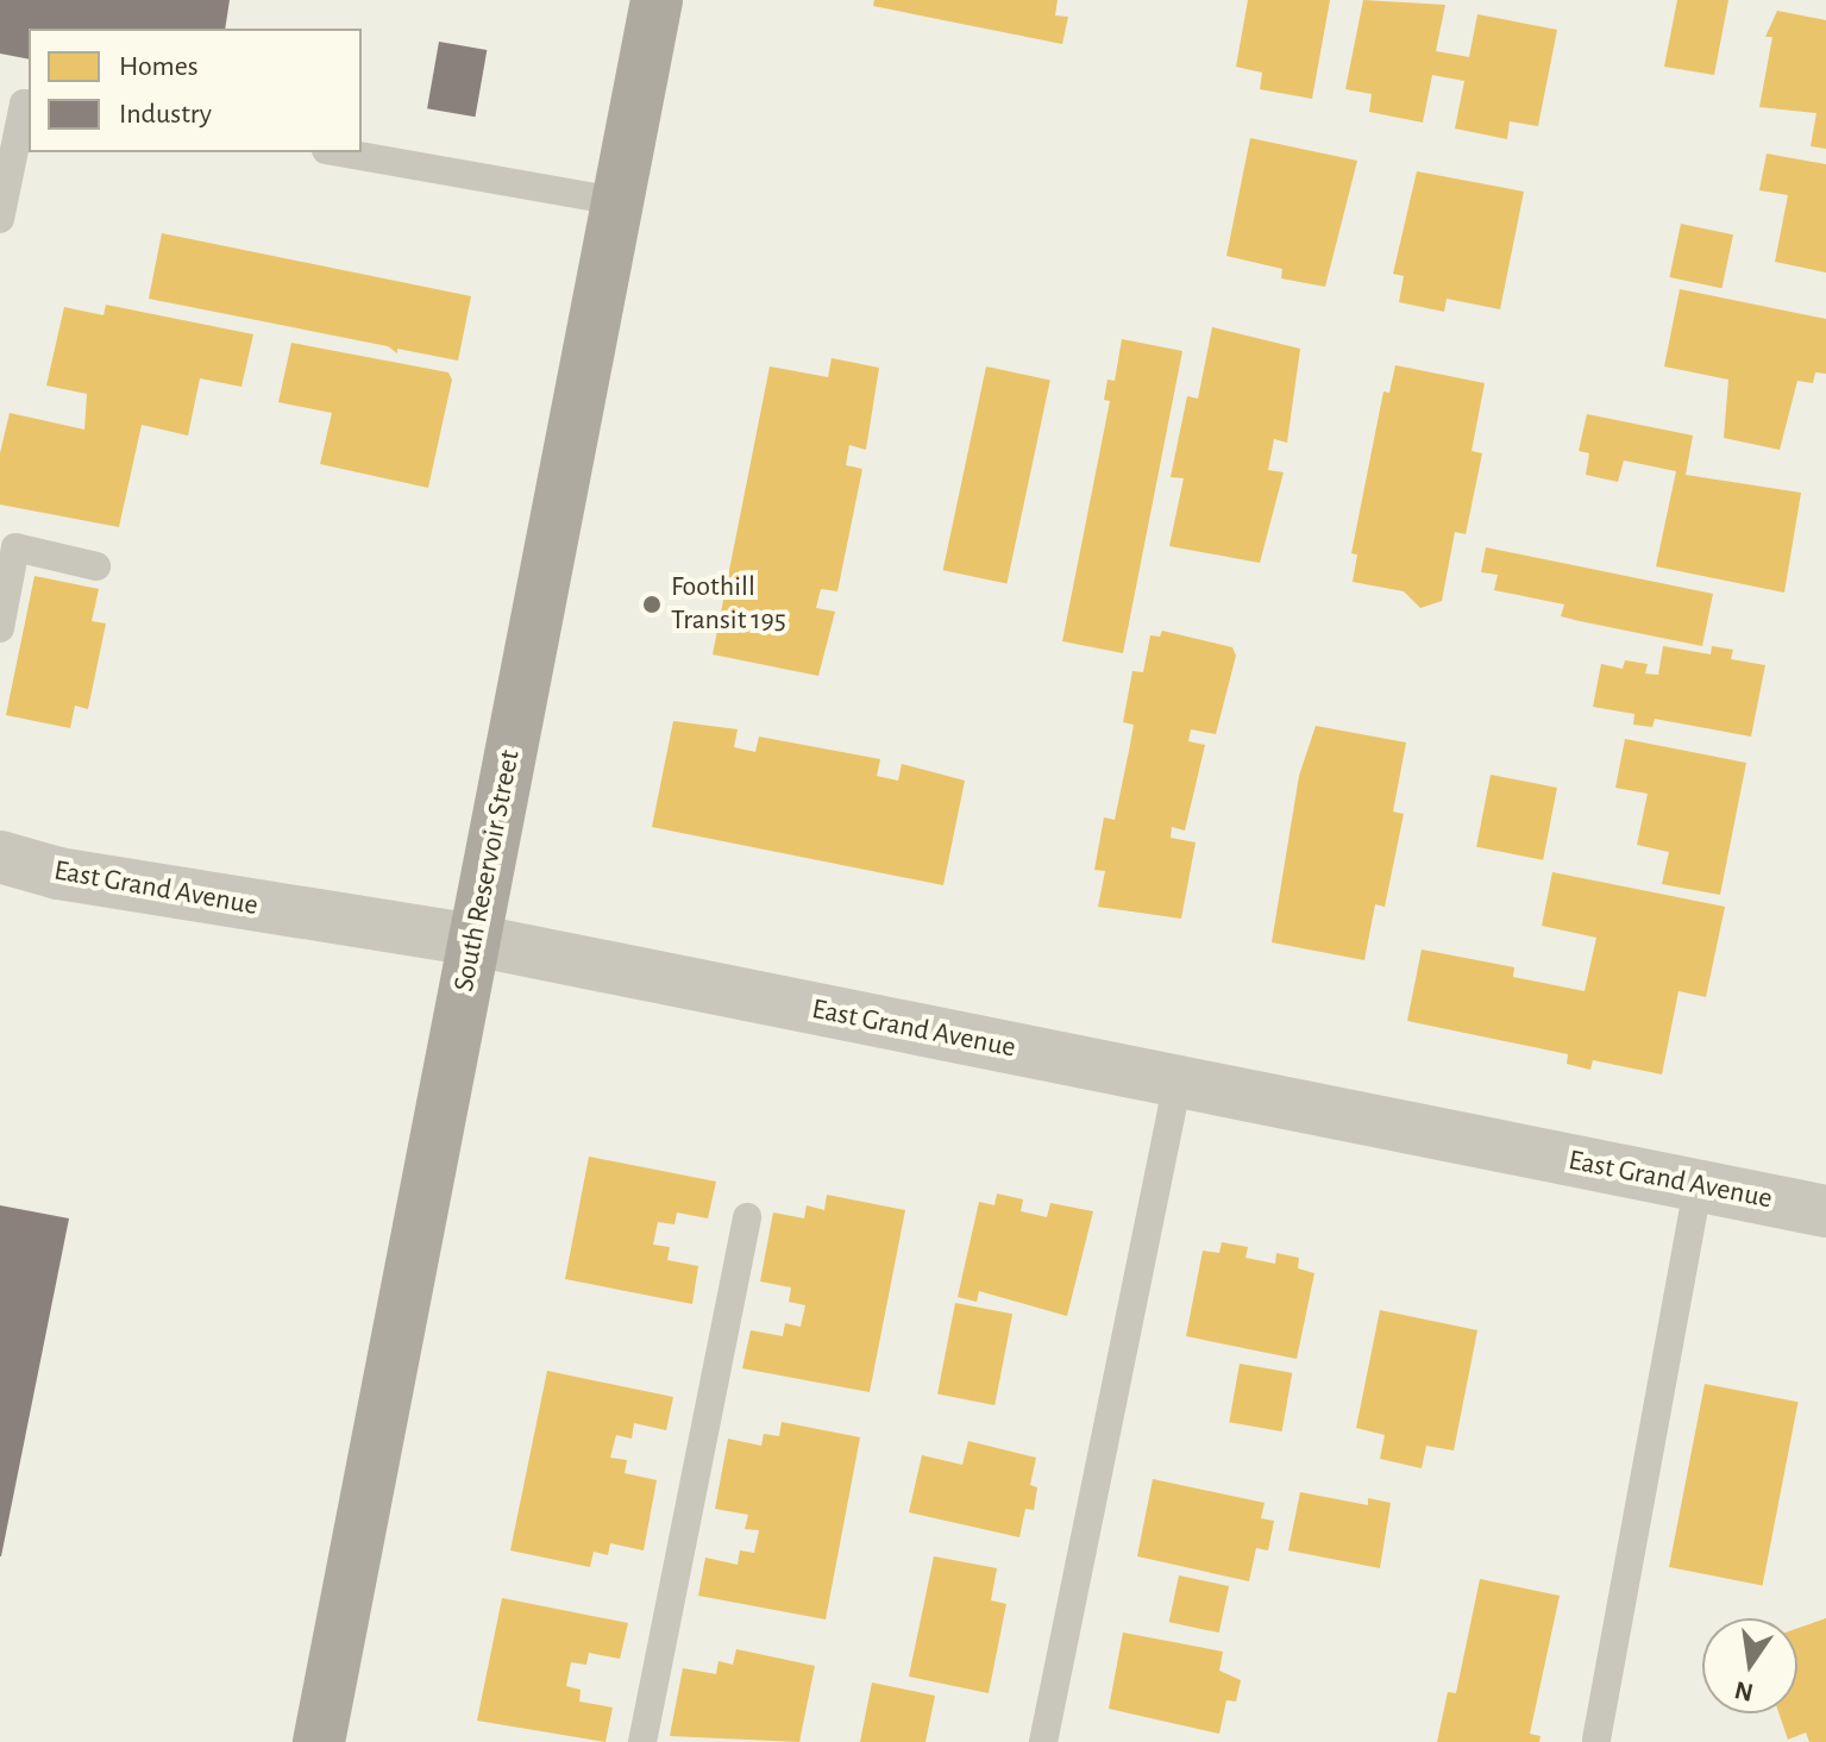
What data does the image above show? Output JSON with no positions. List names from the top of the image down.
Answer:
{
  "streets": {
    "main road": ["South Reservoir Street"],
    "street": ["East Grand Avenue"]
  },
  "crossings": [
    ["South Reservoir Street", "East Grand Avenue"]
  ],
  "places": ["Foothill Transit 195"],
  "legend": ["Homes", "Industry"],
  "north": "bottom"
}
